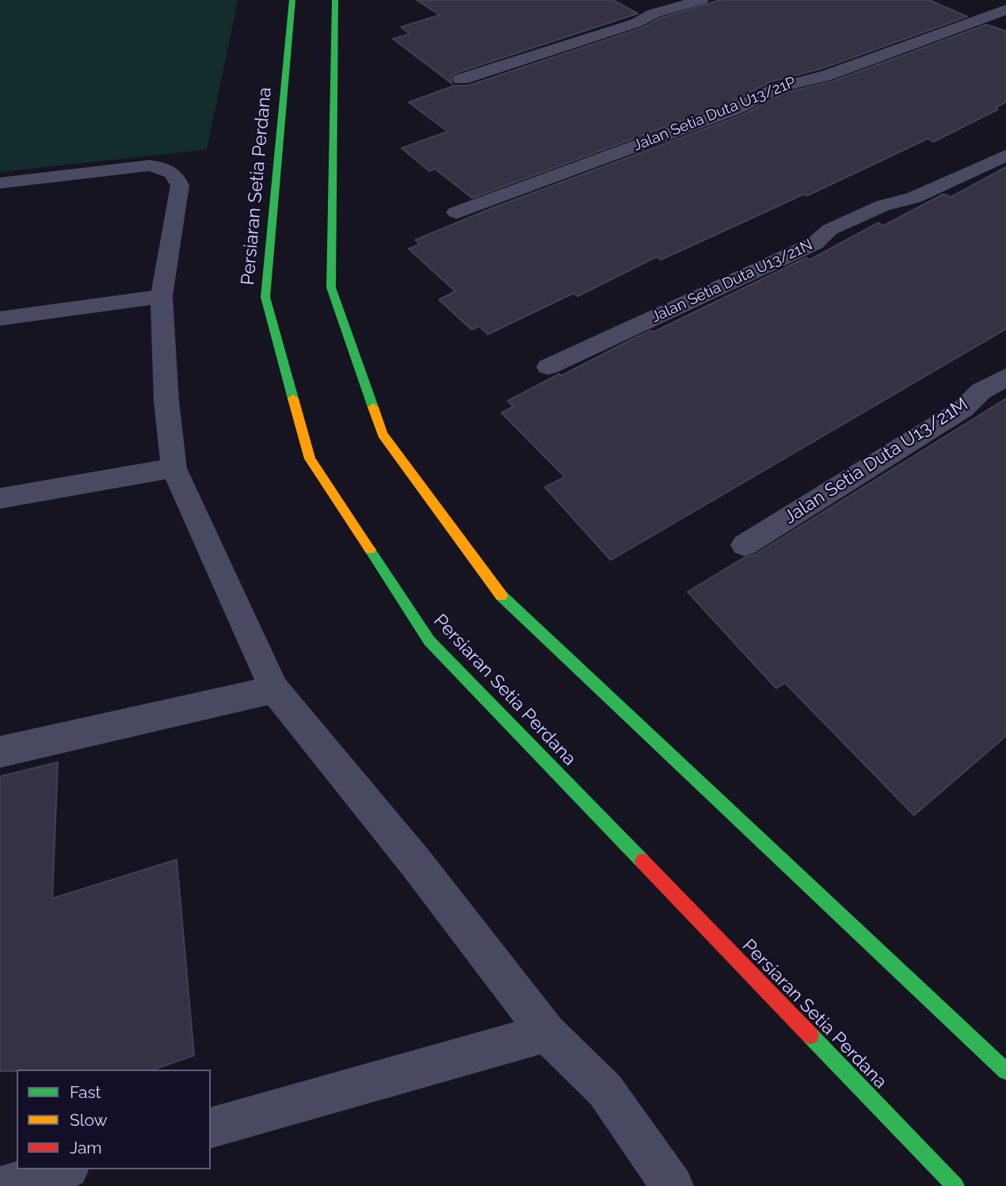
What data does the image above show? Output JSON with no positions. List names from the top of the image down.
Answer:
{
  "streets": {
    "main road": ["Persiaran Setia Perdana"],
    "street": ["Jalan Setia Duta U13/21P", "Jalan Setia Duta U13/21N", "Jalan Setia Duta U13/21M"]
  },
  "legend": ["Fast", "Slow", "Jam"]
}
